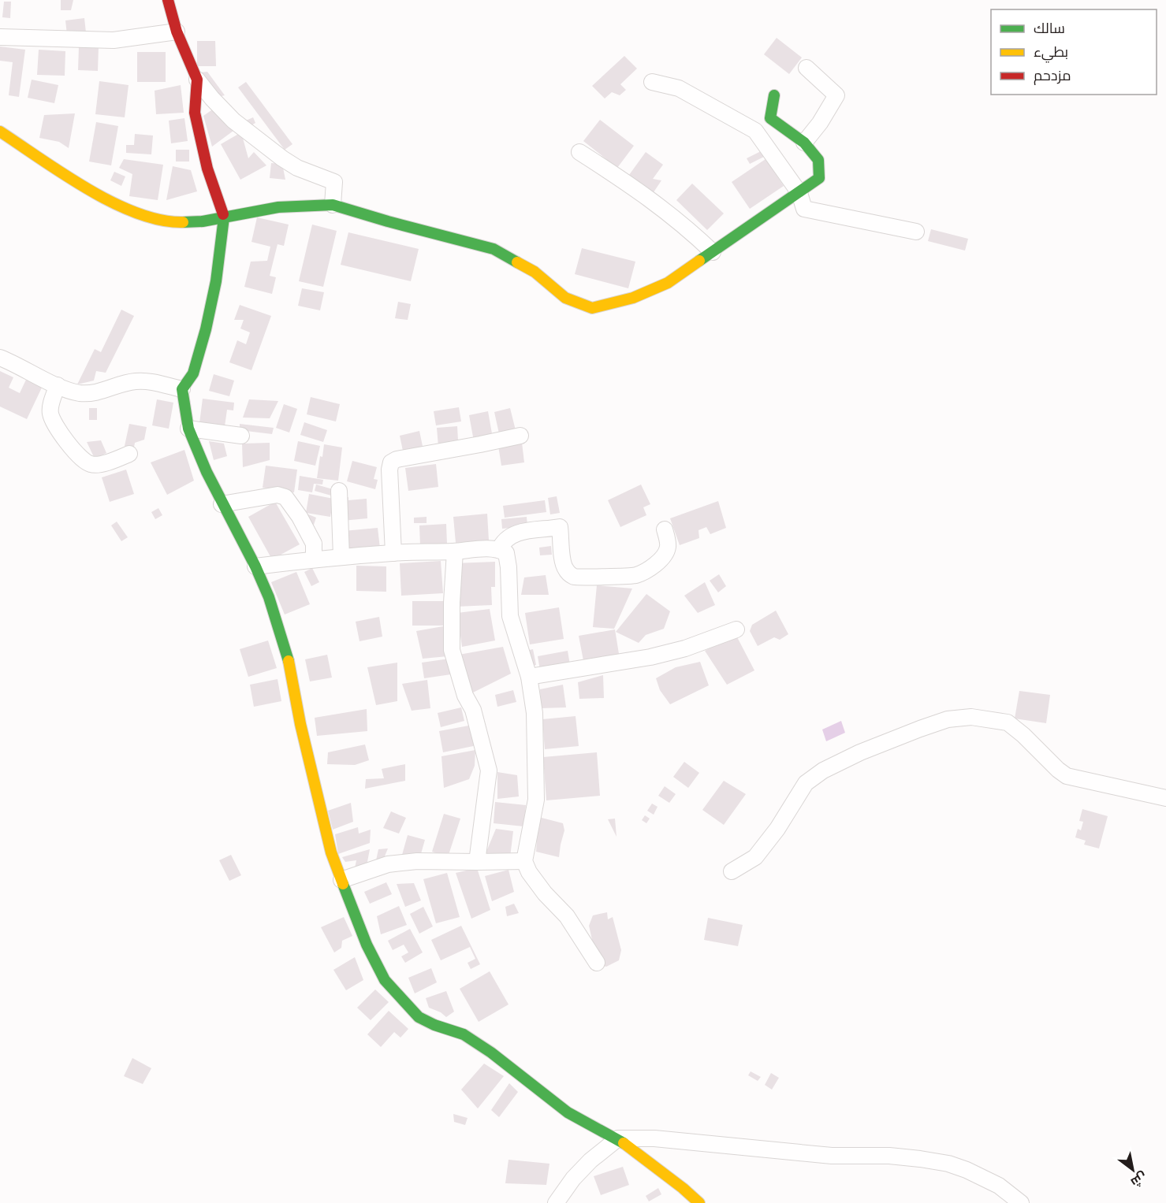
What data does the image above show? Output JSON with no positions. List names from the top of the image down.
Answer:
{
  "legend": ["سالك", "بطيء", "مزدحم"],
  "north": "bottom right"
}
